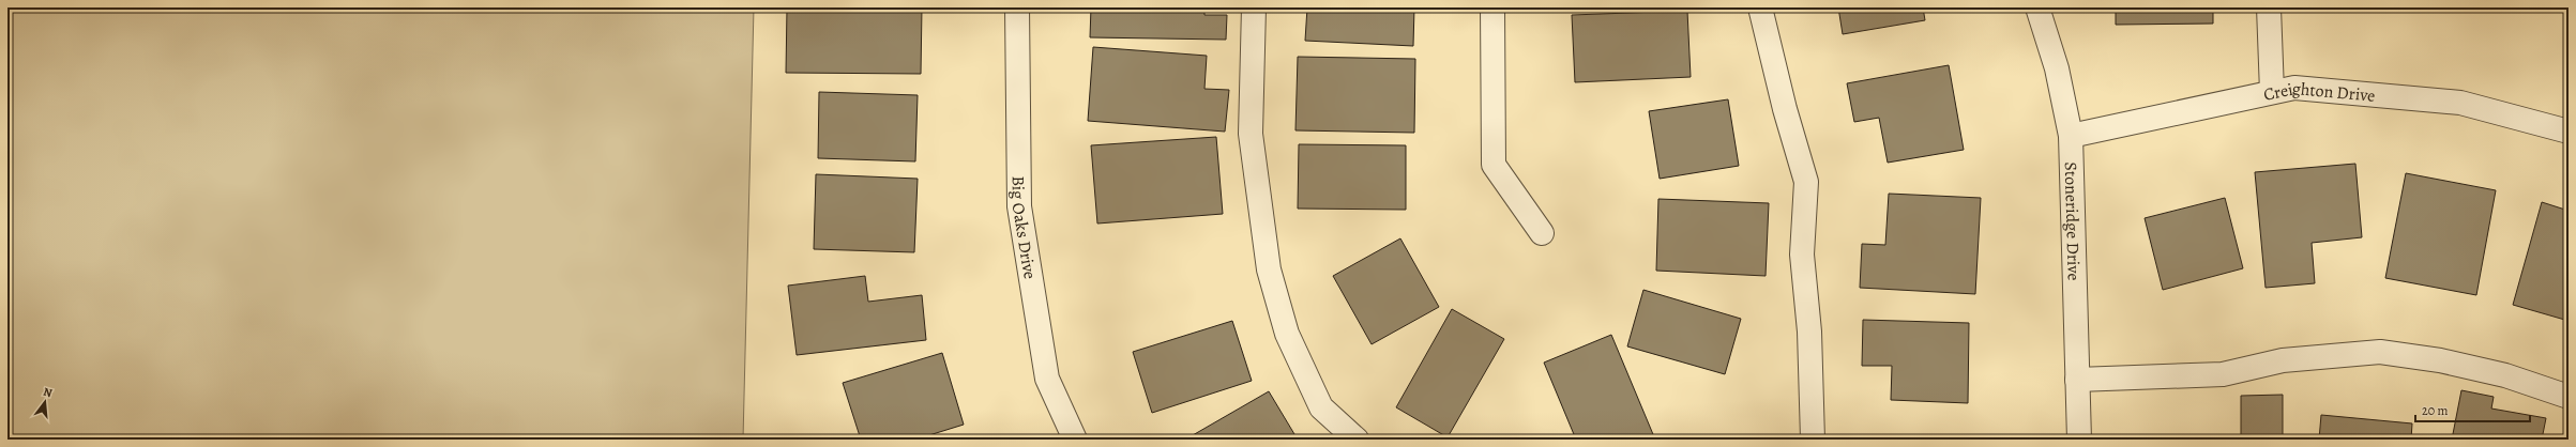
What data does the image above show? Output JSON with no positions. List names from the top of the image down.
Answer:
{
  "streets": {
    "street": ["Creighton Drive", "Stoneridge Drive", "Big Oaks Drive"]
  },
  "crossings": [
    ["Creighton Drive", "Stoneridge Drive"]
  ],
  "scale_bar": "20 m",
  "north": "top"
}
